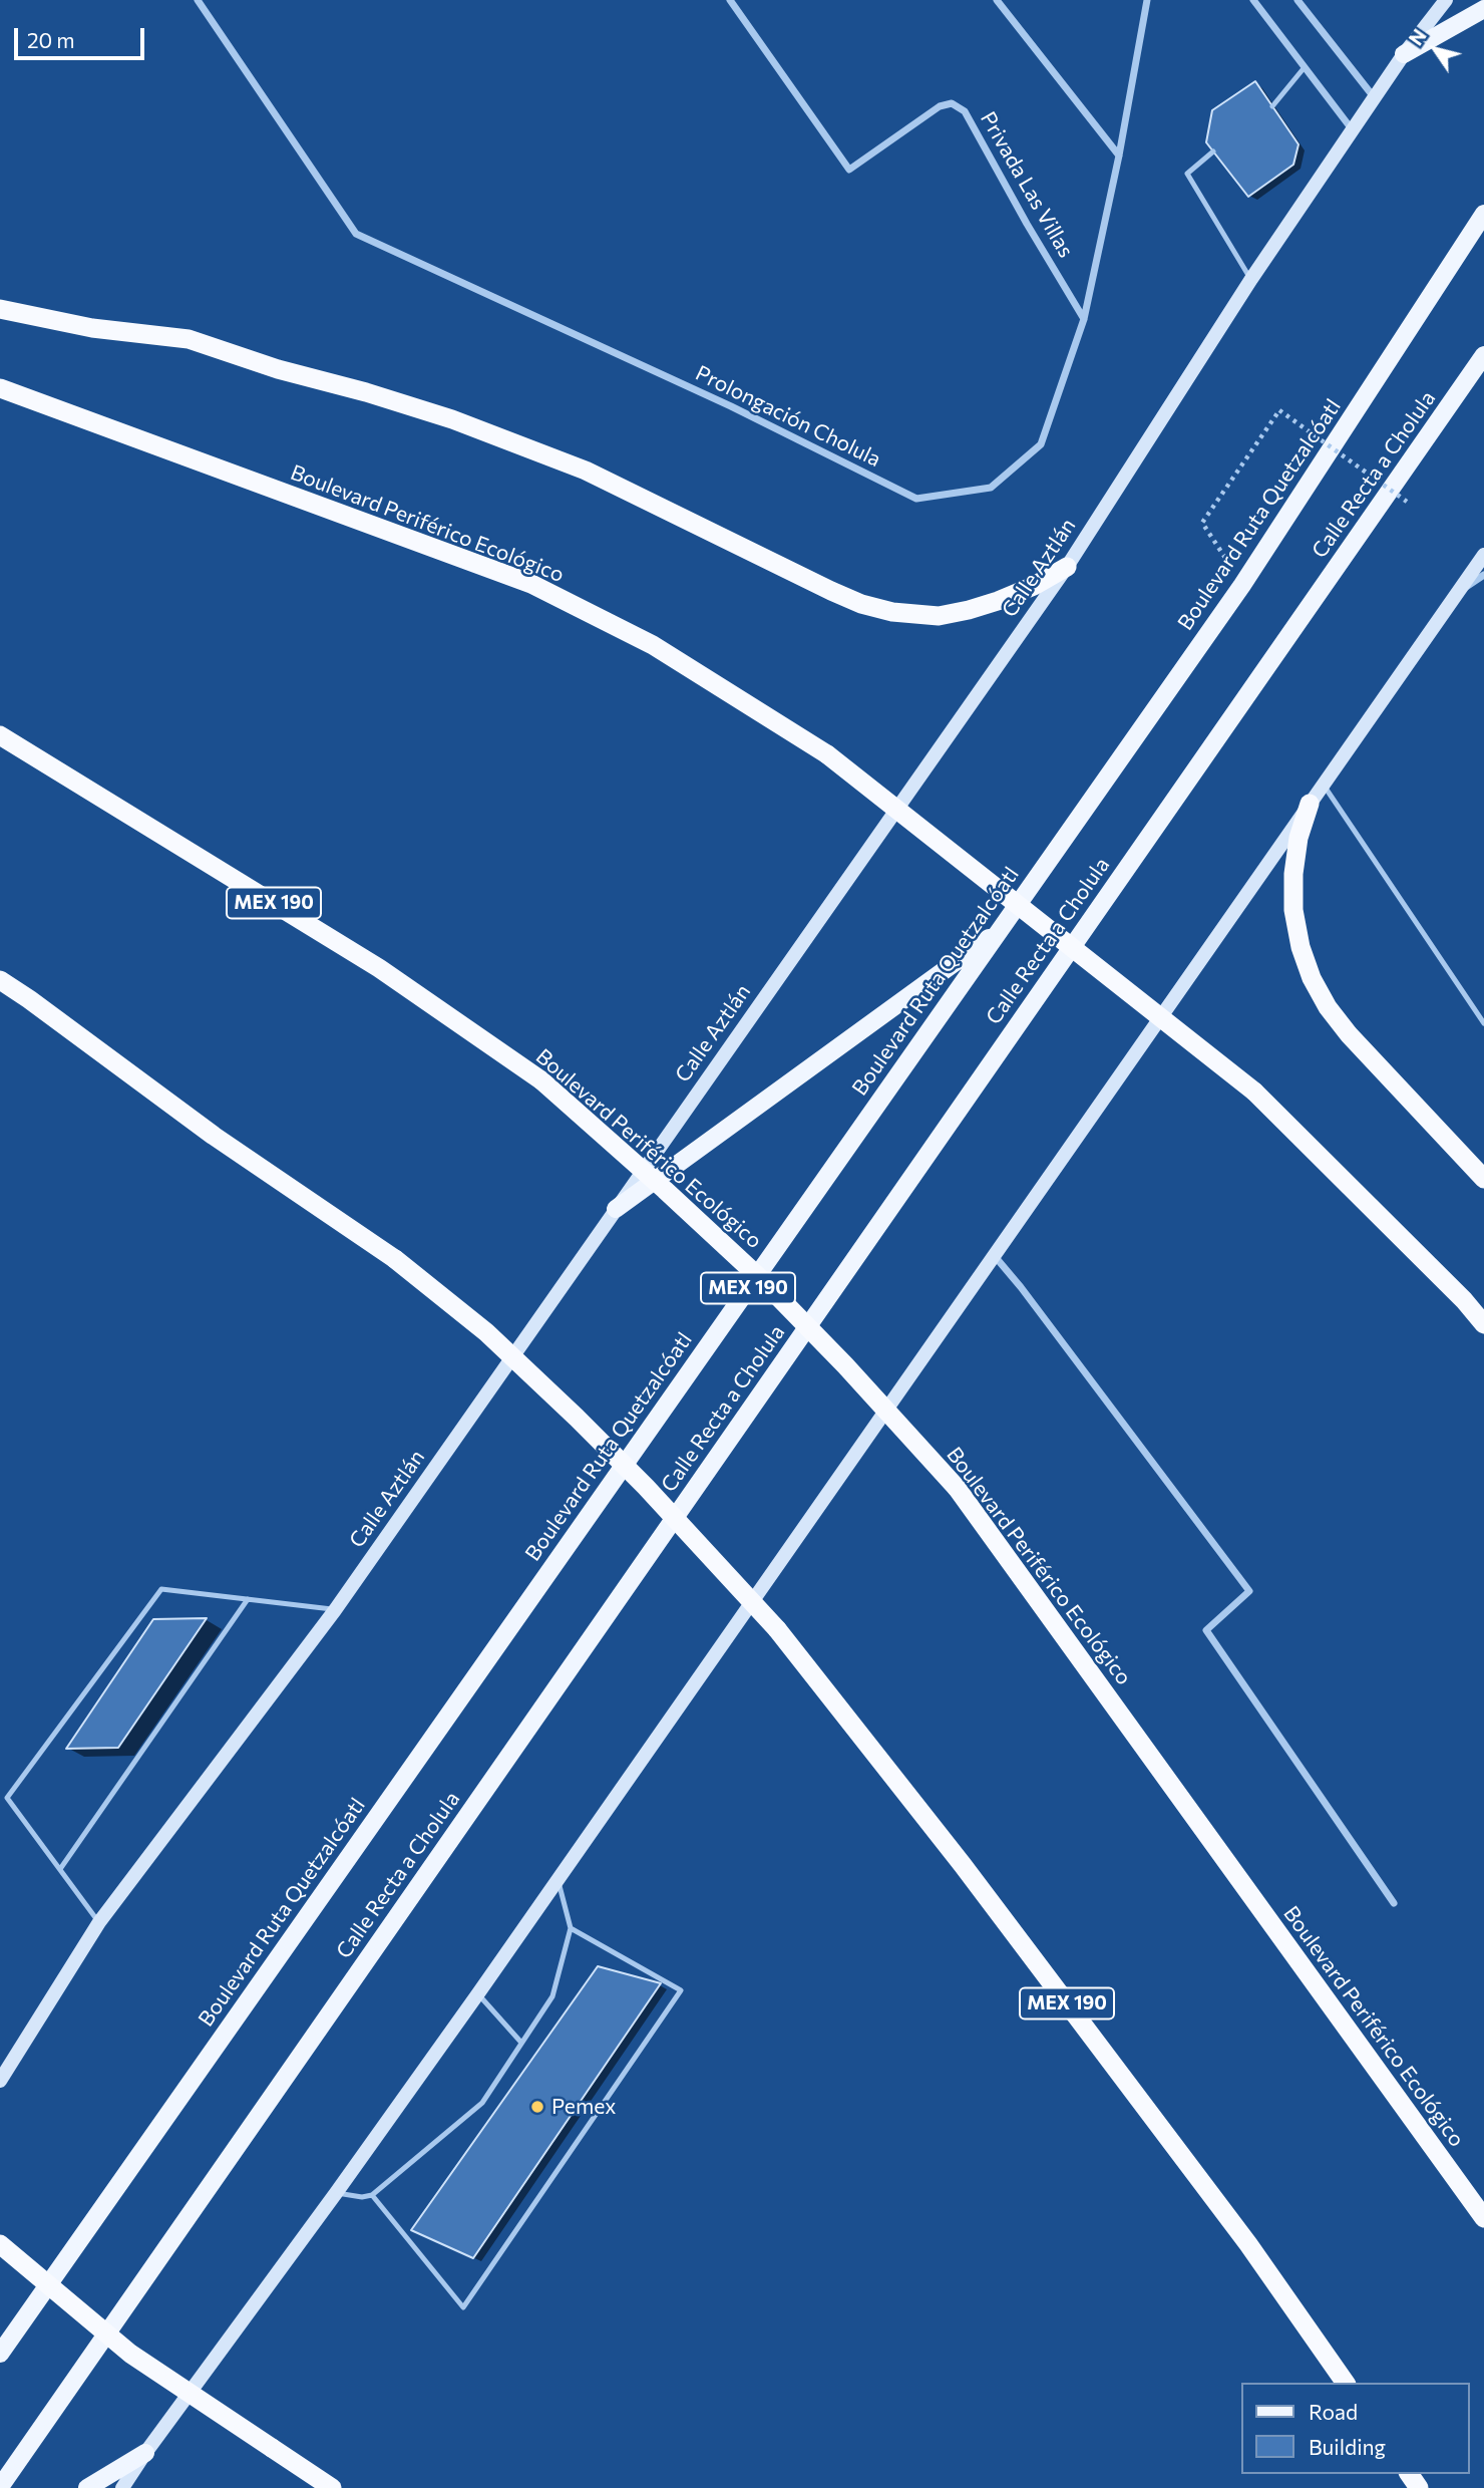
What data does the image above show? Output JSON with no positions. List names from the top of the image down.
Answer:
{
  "streets": {
    "highway": ["Boulevard Periférico Ecológico", "MEX 190"],
    "main road": ["Calle Recta a Cholula", "Boulevard Ruta Quetzalcóatl", "Calle Aztlán"],
    "street": ["Privada Las Villas", "Prolongación Cholula"]
  },
  "crossings": [
    ["Privada Las Villas", "Prolongación Cholula"]
  ],
  "places": ["Pemex"],
  "legend": ["Road", "Building"],
  "scale_bar": "20 m",
  "north": "top left"
}
